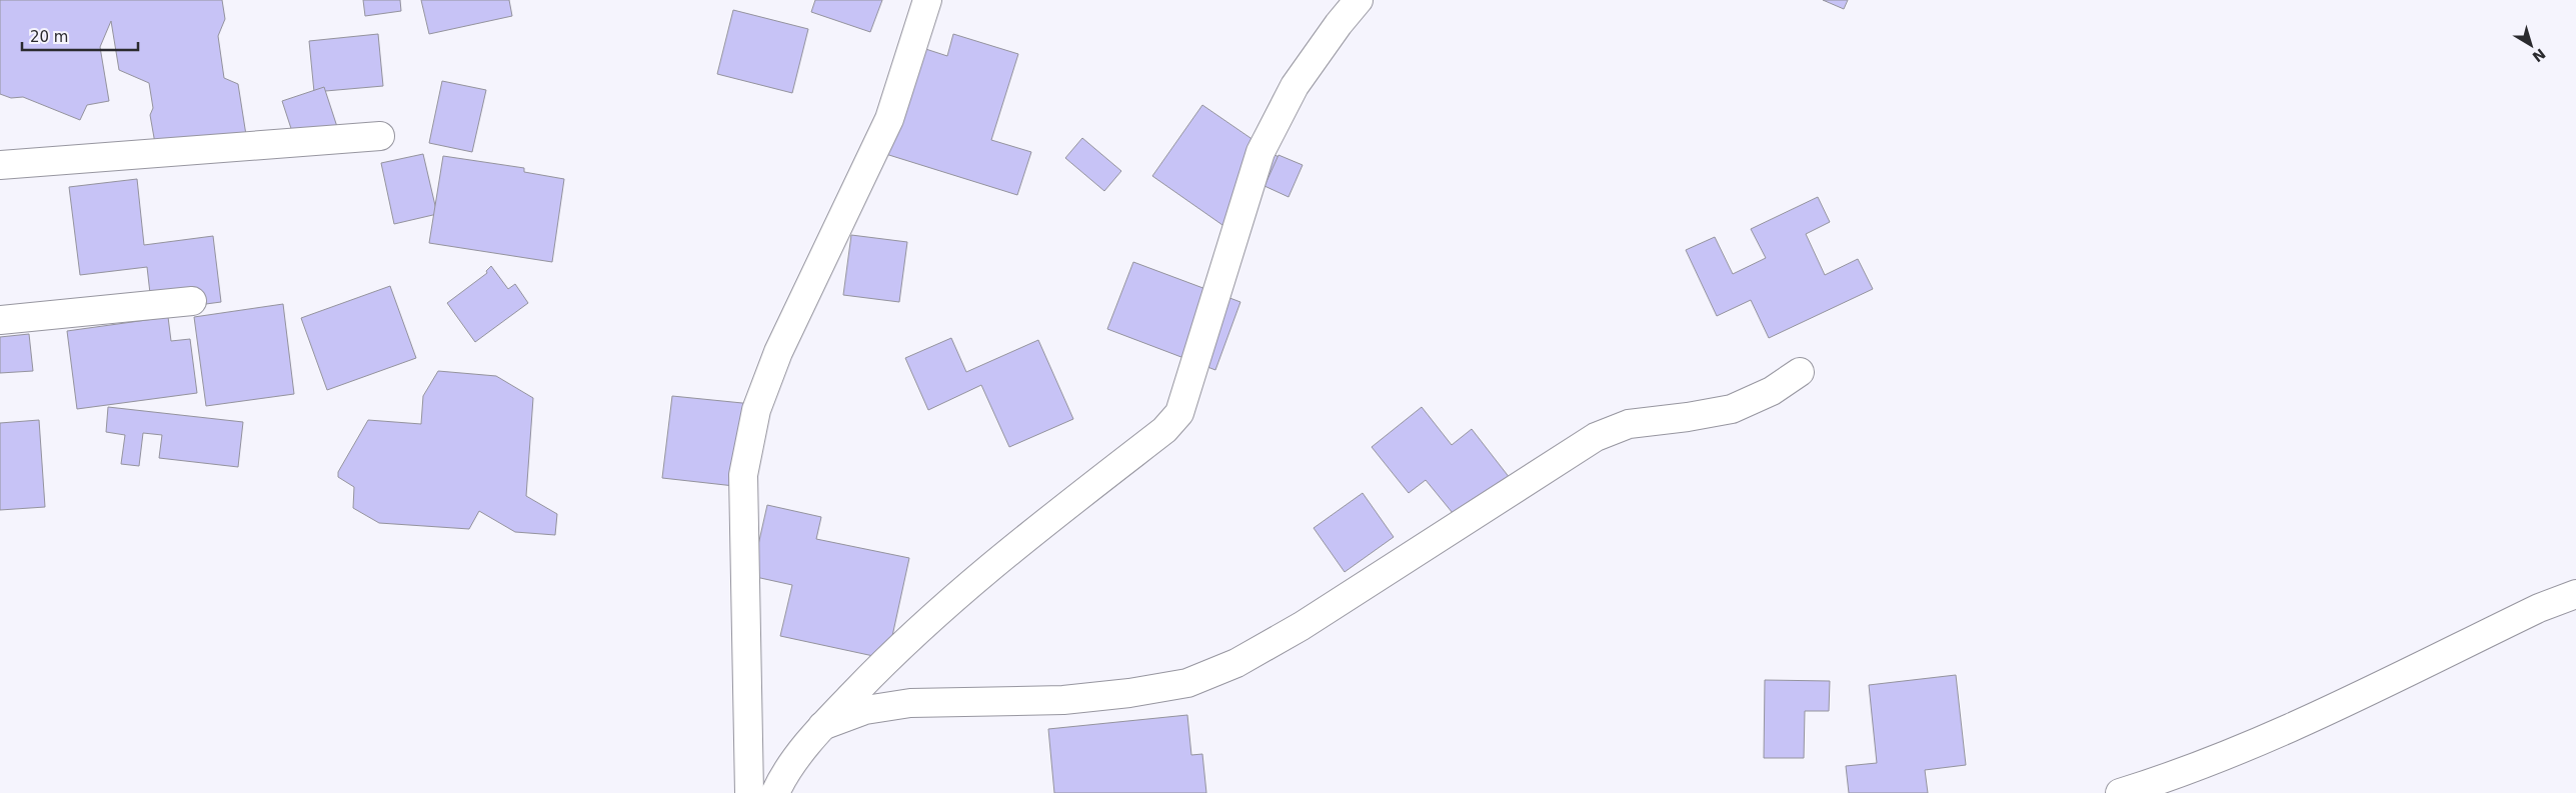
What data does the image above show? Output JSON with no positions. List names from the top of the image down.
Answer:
{
  "scale_bar": "20 m",
  "north": "bottom right"
}
